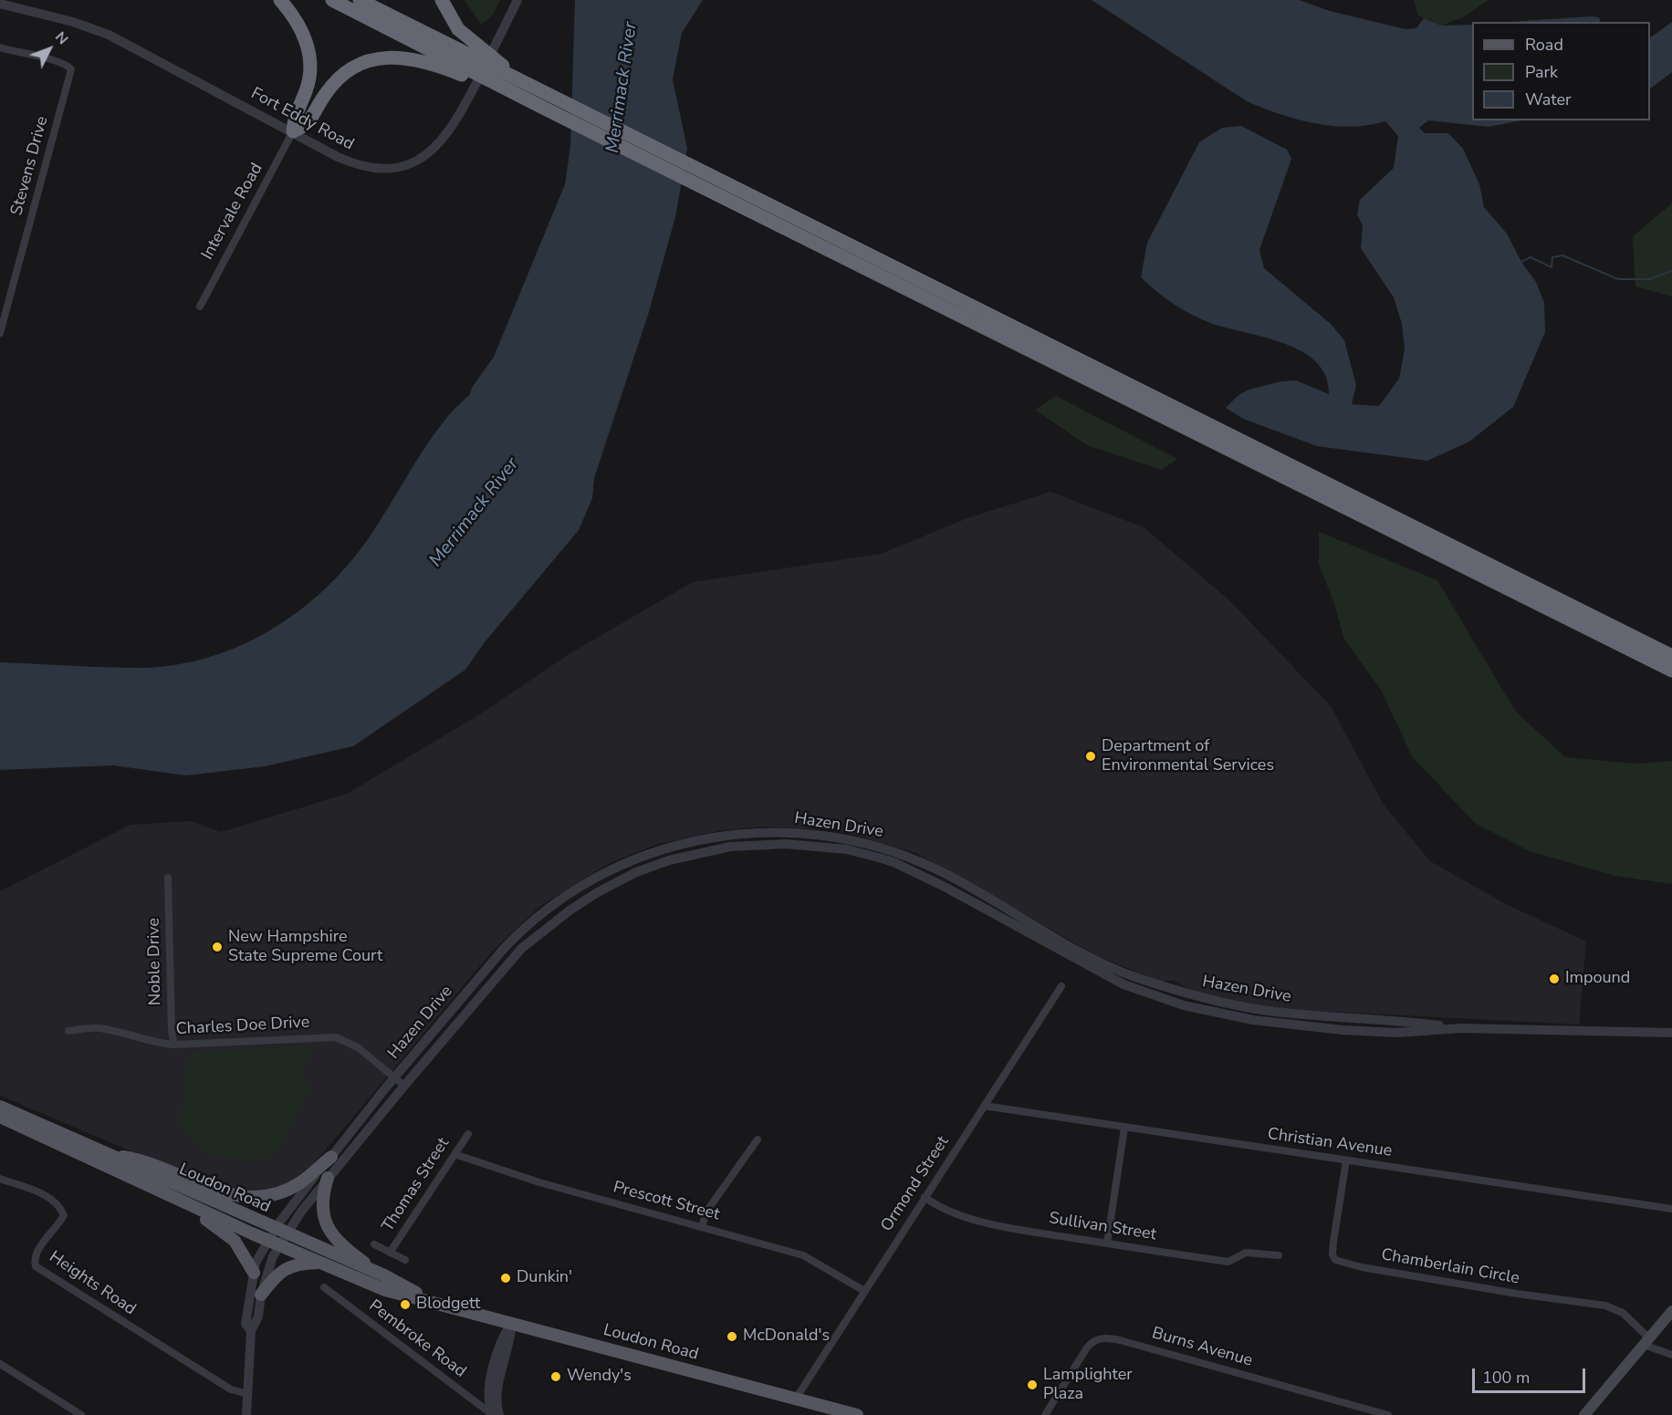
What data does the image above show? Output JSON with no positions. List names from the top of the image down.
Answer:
{
  "streets": {
    "main road": ["Loudon Road"],
    "street": [
      "Fort Eddy Road",
      "Stevens Drive",
      "Intervale Road",
      "Hazen Drive",
      "Noble Drive",
      "Charles Doe Drive",
      "Christian Avenue",
      "Ormond Street",
      "Thomas Street",
      "Prescott Street",
      "Sullivan Street",
      "Chamberlain Circle",
      "Heights Road",
      "Pembroke Road",
      "Burns Avenue"
    ]
  },
  "crossings": [
    ["Fort Eddy Road", "Intervale Road"],
    ["Hazen Drive", "Charles Doe Drive"],
    ["Hazen Drive", "Loudon Road"],
    ["Noble Drive", "Charles Doe Drive"],
    ["Christian Avenue", "Ormond Street"],
    ["Christian Avenue", "Chamberlain Circle"],
    ["Ormond Street", "Loudon Road"],
    ["Ormond Street", "Prescott Street"],
    ["Ormond Street", "Sullivan Street"],
    ["Thomas Street", "Prescott Street"]
  ],
  "water": ["Merrimack River"],
  "places": [
    "Department of Environmental Services",
    "New Hampshire State Supreme Court",
    "Impound",
    "Dunkin'",
    "Blodgett",
    "McDonald's",
    "Wendy's",
    "Lamplighter Plaza"
  ],
  "legend": ["Road", "Park", "Water"],
  "scale_bar": "100 m",
  "north": "top right"
}
